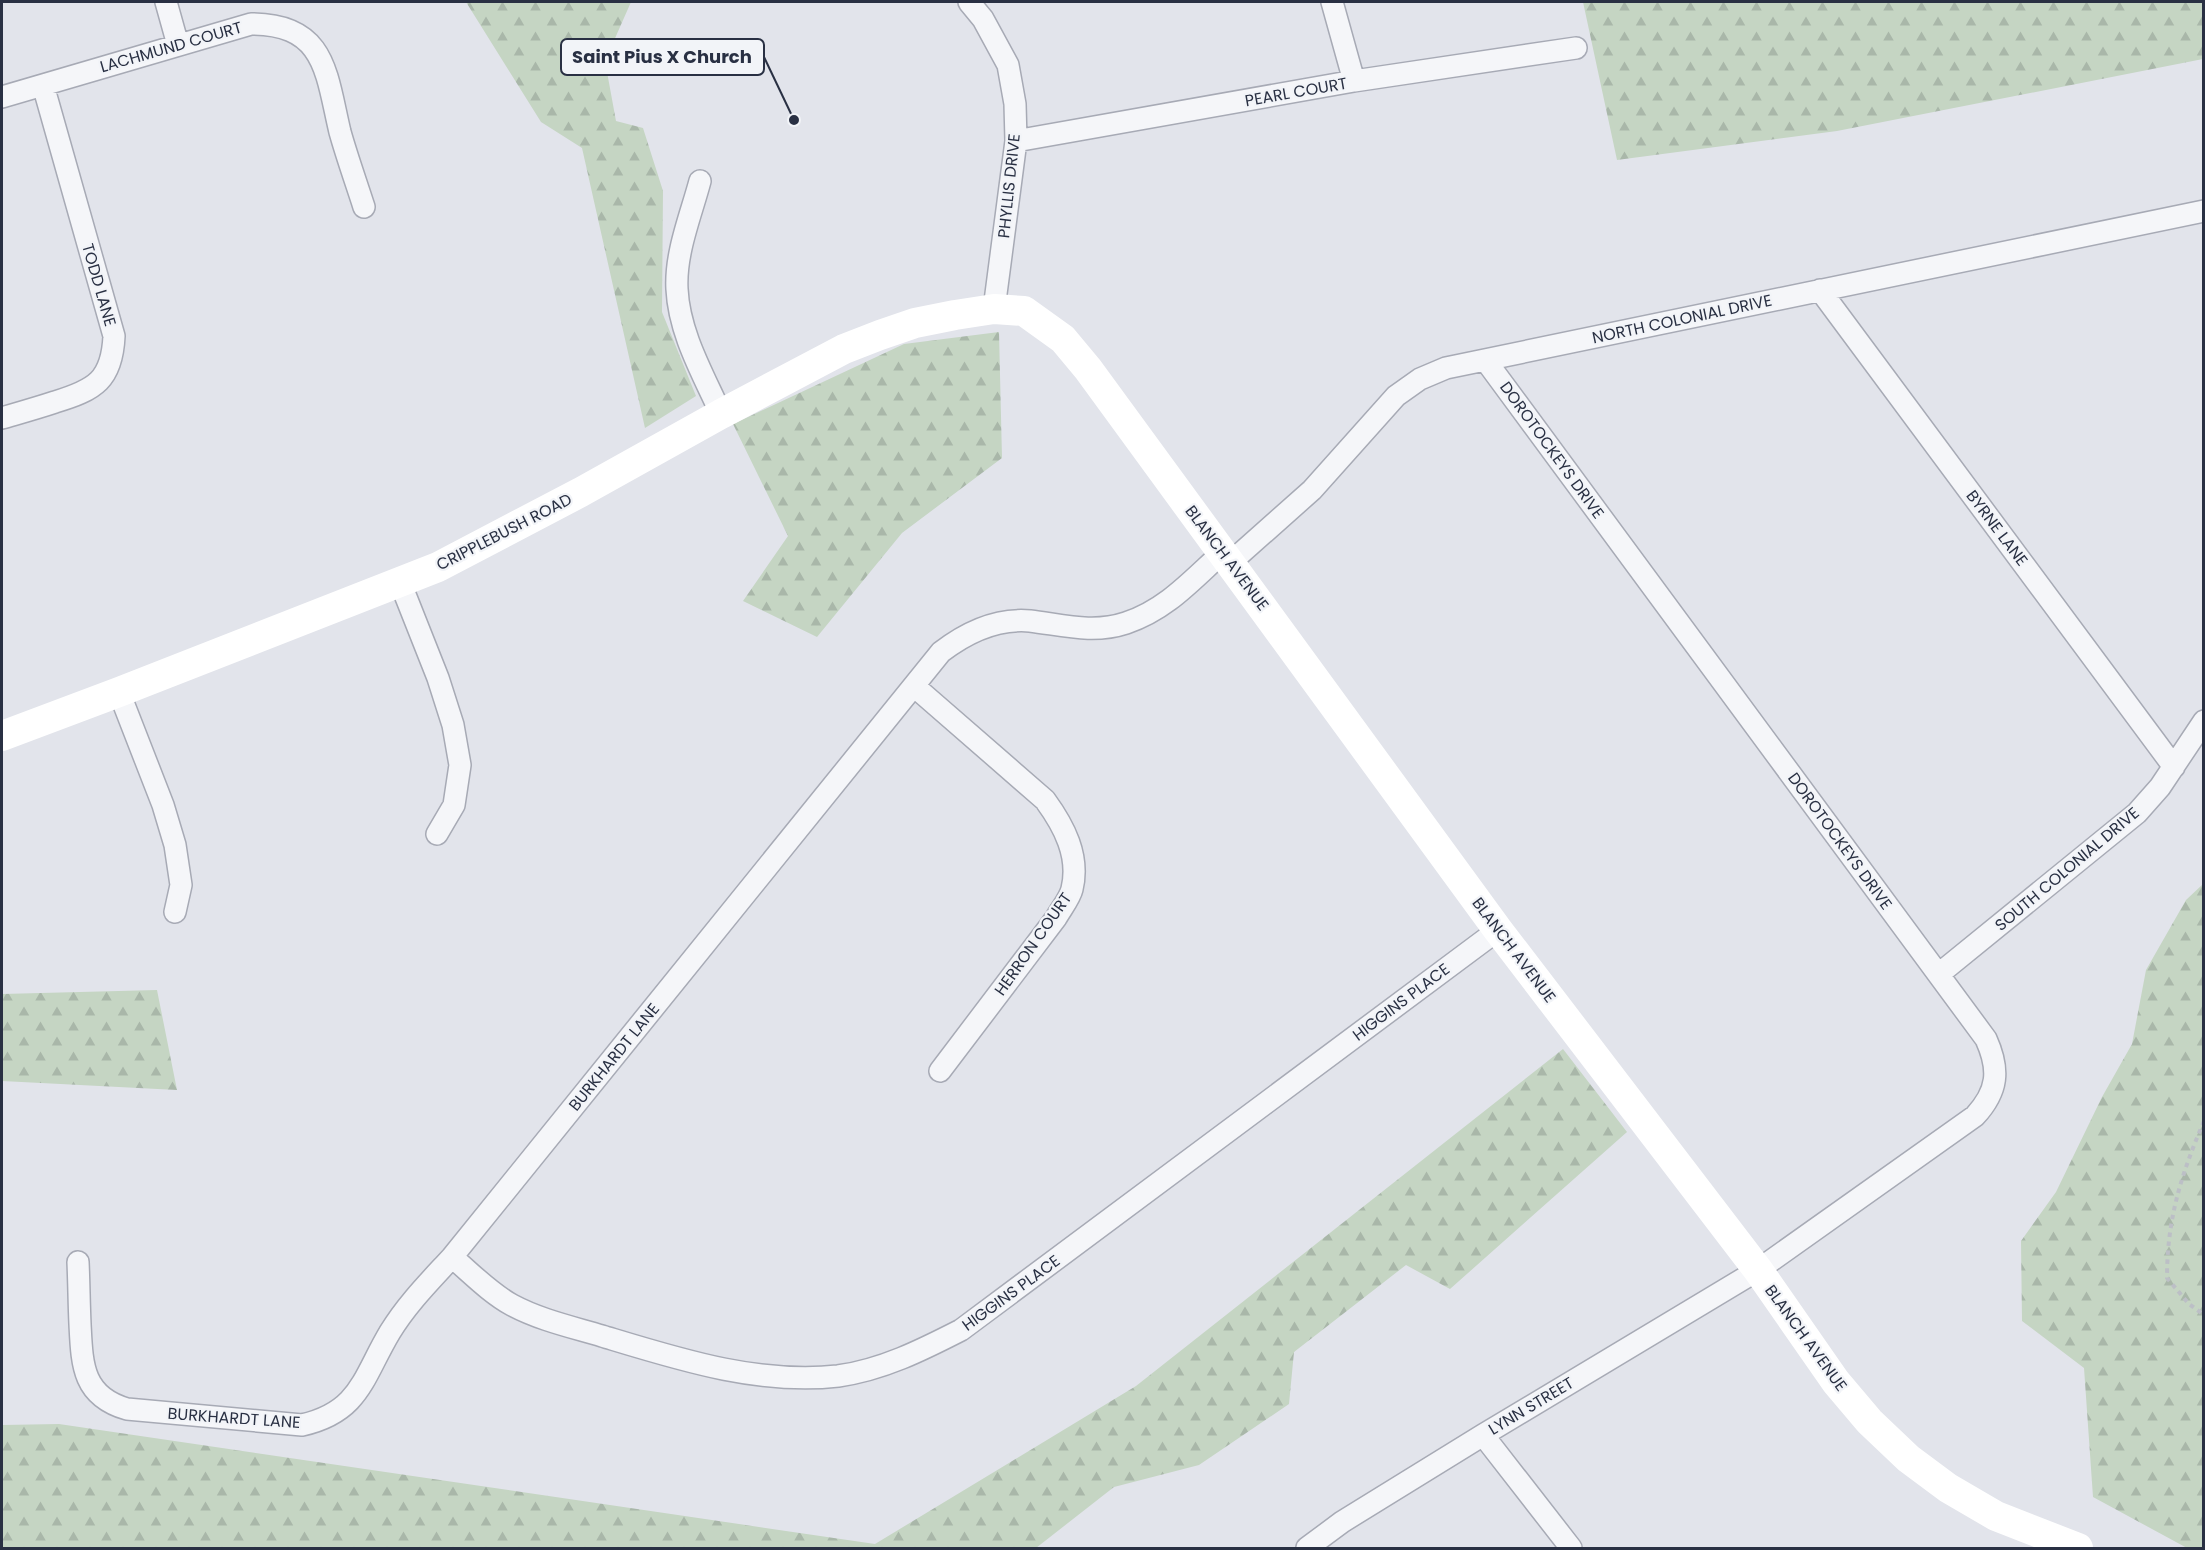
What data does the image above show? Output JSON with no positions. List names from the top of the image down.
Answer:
{
  "streets": {
    "main road": ["CRIPPLEBUSH ROAD", "BLANCH AVENUE"],
    "street": [
      "LACHMUND COURT",
      "PEARL COURT",
      "PHYLLIS DRIVE",
      "TODD LANE",
      "NORTH COLONIAL DRIVE",
      "DOROTOCKEYS DRIVE",
      "BYRNE LANE",
      "SOUTH COLONIAL DRIVE",
      "HERRON COURT",
      "HIGGINS PLACE",
      "BURKHARDT LANE",
      "LYNN STREET"
    ]
  },
  "crossings": [
    ["LACHMUND COURT", "TODD LANE"],
    ["PEARL COURT", "PHYLLIS DRIVE"],
    ["PHYLLIS DRIVE", "CRIPPLEBUSH ROAD"],
    ["PHYLLIS DRIVE", "BLANCH AVENUE"],
    ["NORTH COLONIAL DRIVE", "DOROTOCKEYS DRIVE"],
    ["NORTH COLONIAL DRIVE", "BYRNE LANE"],
    ["NORTH COLONIAL DRIVE", "BLANCH AVENUE"],
    ["NORTH COLONIAL DRIVE", "BURKHARDT LANE"],
    ["DOROTOCKEYS DRIVE", "BLANCH AVENUE"],
    ["DOROTOCKEYS DRIVE", "SOUTH COLONIAL DRIVE"],
    ["DOROTOCKEYS DRIVE", "LYNN STREET"],
    ["BYRNE LANE", "SOUTH COLONIAL DRIVE"],
    ["CRIPPLEBUSH ROAD", "BLANCH AVENUE"],
    ["BLANCH AVENUE", "HIGGINS PLACE"],
    ["BLANCH AVENUE", "BURKHARDT LANE"],
    ["BLANCH AVENUE", "LYNN STREET"],
    ["HERRON COURT", "BURKHARDT LANE"],
    ["HIGGINS PLACE", "BURKHARDT LANE"]
  ],
  "places": ["Saint Pius X Church"]
}
